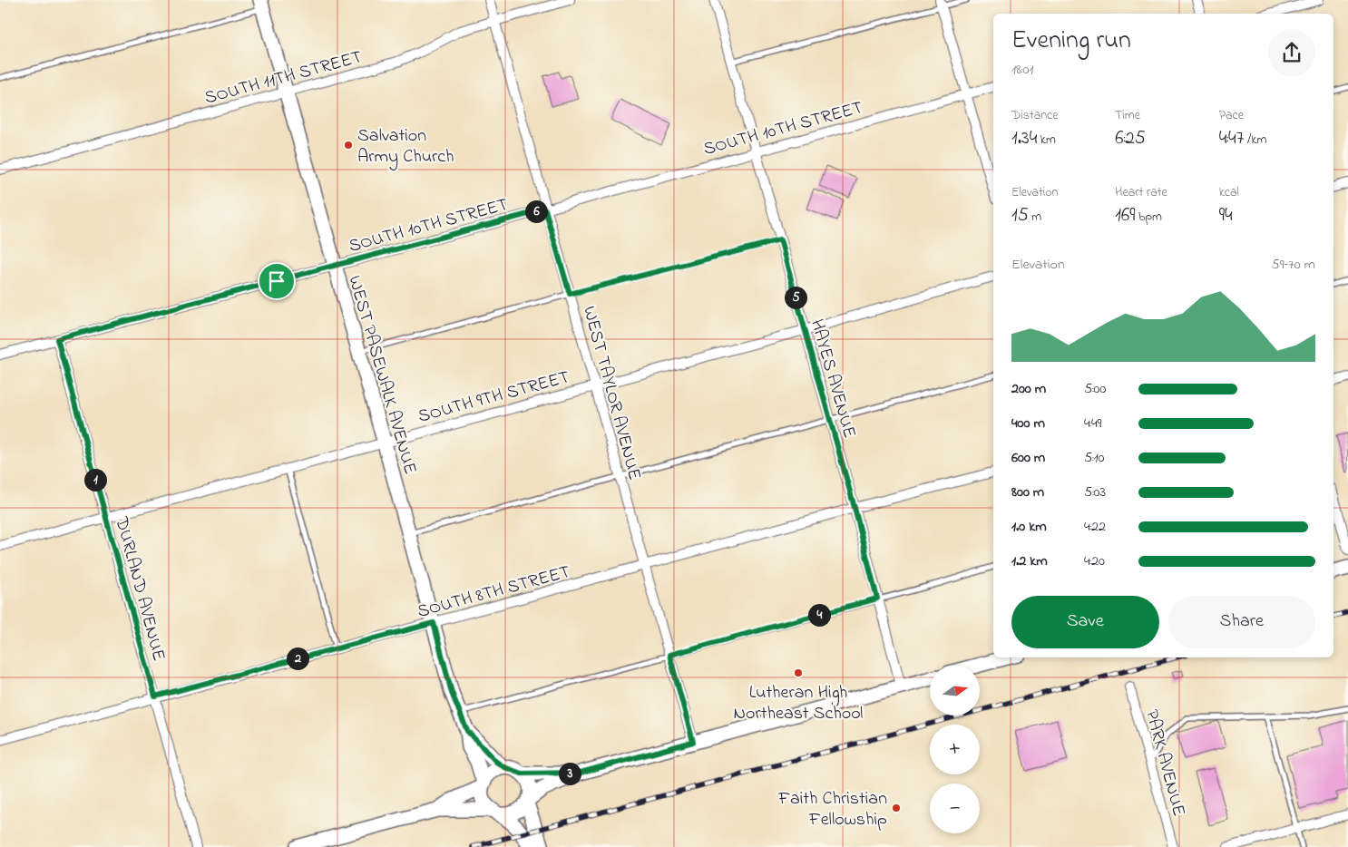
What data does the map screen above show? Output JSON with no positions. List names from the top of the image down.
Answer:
{
  "streets": {
    "street": [
      "SOUTH 11TH STREET",
      "SOUTH 10TH STREET",
      "WEST PASEWALK AVENUE",
      "HAYES AVENUE",
      "WEST TAYLOR AVENUE",
      "SOUTH 9TH STREET",
      "DURLAND AVENUE",
      "SOUTH 8TH STREET",
      "PARK AVENUE"
    ]
  },
  "crossings": [
    ["SOUTH 11TH STREET", "WEST PASEWALK AVENUE"],
    ["SOUTH 11TH STREET", "WEST TAYLOR AVENUE"],
    ["SOUTH 10TH STREET", "WEST PASEWALK AVENUE"],
    ["SOUTH 10TH STREET", "HAYES AVENUE"],
    ["SOUTH 10TH STREET", "WEST TAYLOR AVENUE"],
    ["SOUTH 10TH STREET", "DURLAND AVENUE"],
    ["WEST PASEWALK AVENUE", "SOUTH 9TH STREET"],
    ["WEST PASEWALK AVENUE", "SOUTH 8TH STREET"],
    ["HAYES AVENUE", "SOUTH 9TH STREET"],
    ["HAYES AVENUE", "SOUTH 8TH STREET"],
    ["WEST TAYLOR AVENUE", "SOUTH 9TH STREET"],
    ["WEST TAYLOR AVENUE", "SOUTH 8TH STREET"],
    ["SOUTH 9TH STREET", "DURLAND AVENUE"],
    ["DURLAND AVENUE", "SOUTH 8TH STREET"]
  ],
  "places": ["Salvation Army Church", "Lutheran High Northeast School", "Faith Christian Fellowship"],
  "north": "right",
  "page": {
    "heading": ["Evening run", "18:01"],
    "stats": [
      ["Distance", "1.34 km"],
      ["Time", "6:25"],
      ["Pace", "4:47 /km"],
      ["Elevation", "15 m"],
      ["Heart rate", "169 bpm"],
      ["kcal", "94"]
    ],
    "pins": [
      "6",
      "5",
      "1",
      "4",
      "2",
      "3"
    ],
    "chart": ["Elevation", "59–70 m"],
    "list": [
      {
        "name": "200 m",
        "note": "5:00"
      },
      {
        "name": "400 m",
        "note": "4:49"
      },
      {
        "name": "600 m",
        "note": "5:10"
      },
      {
        "name": "800 m",
        "note": "5:03"
      },
      {
        "name": "1.0 km",
        "note": "4:22"
      },
      {
        "name": "1.2 km",
        "note": "4:20"
      }
    ],
    "buttons": ["Save", "Share"],
    "map_buttons": ["+", "−"]
  }
}
